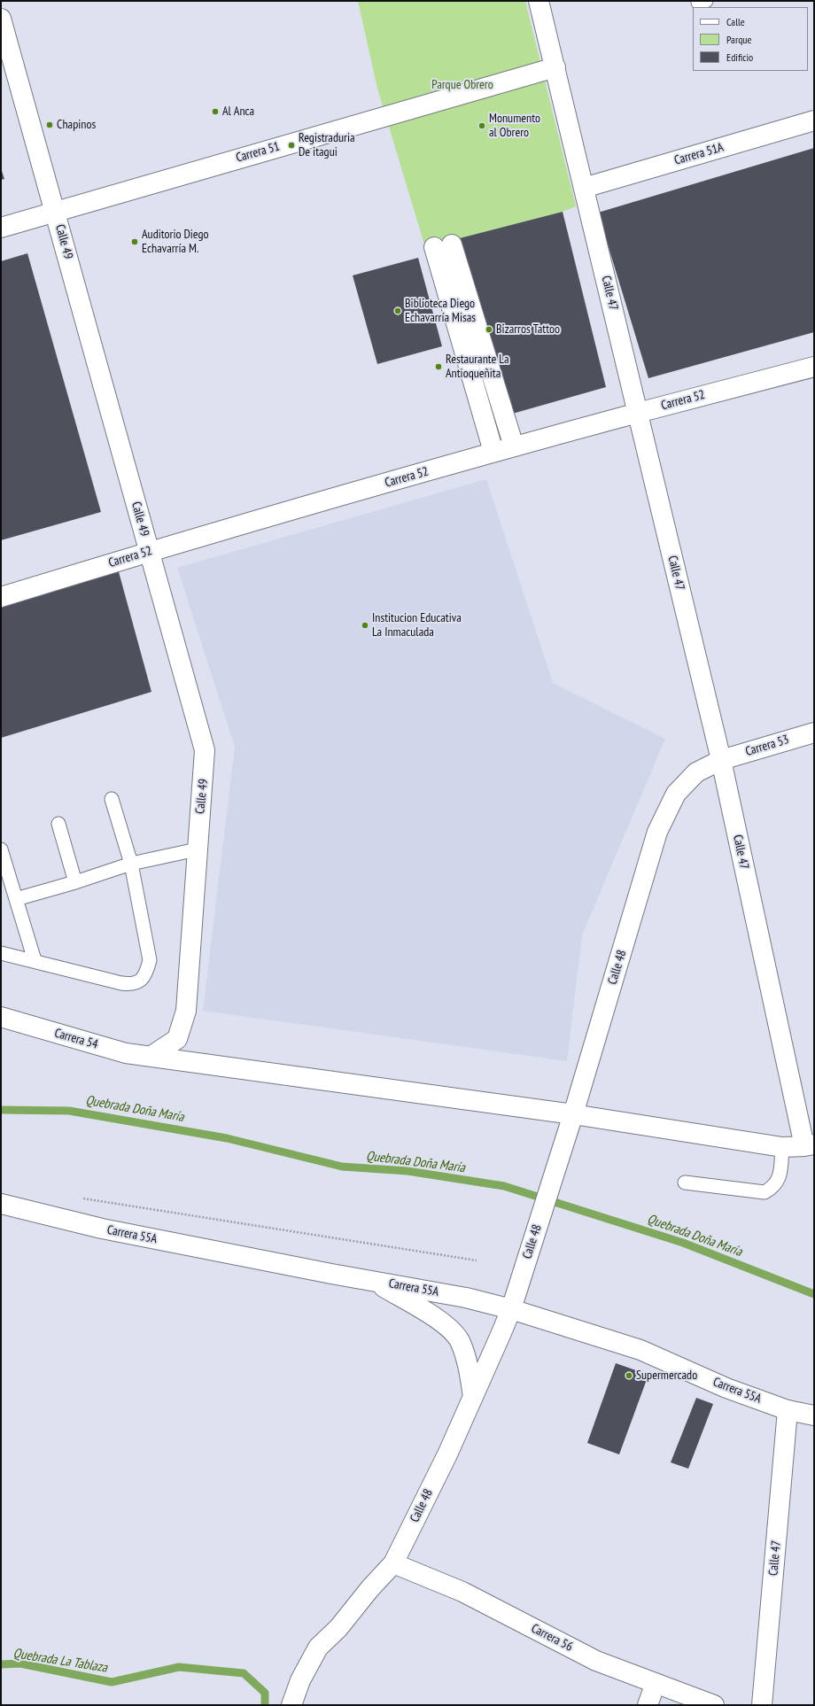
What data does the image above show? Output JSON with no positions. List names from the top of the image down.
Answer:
{
  "streets": {
    "street": [
      "Carrera 51",
      "Carrera 51A",
      "Calle 49",
      "Calle 47",
      "Carrera 52",
      "Carrera 53",
      "Calle 48",
      "Carrera 54",
      "Carrera 55A",
      "Carrera 56"
    ]
  },
  "crossings": [
    ["Carrera 51", "Calle 49"],
    ["Carrera 51", "Calle 47"],
    ["Carrera 51A", "Calle 47"],
    ["Calle 49", "Carrera 52"],
    ["Calle 49", "Carrera 54"],
    ["Calle 47", "Carrera 52"],
    ["Calle 47", "Carrera 53"],
    ["Calle 47", "Calle 48"],
    ["Calle 47", "Carrera 54"],
    ["Calle 47", "Carrera 55A"],
    ["Carrera 53", "Calle 48"],
    ["Calle 48", "Carrera 54"],
    ["Calle 48", "Carrera 55A"],
    ["Calle 48", "Carrera 56"]
  ],
  "water": ["Quebrada Doña María", "Quebrada La Tablaza"],
  "parks": ["Parque Obrero"],
  "places": [
    "Al Anca",
    "Chapinos",
    "Monumento al Obrero",
    "Registraduria De itagui",
    "Auditorio Diego Echavarría M.",
    "Biblioteca Diego Echavarría Misas",
    "Bizarros Tattoo",
    "Restaurante La Antioqueñita",
    "Institucion Educativa La Inmaculada",
    "Supermercado"
  ],
  "legend": ["Calle", "Parque", "Edificio"]
}
